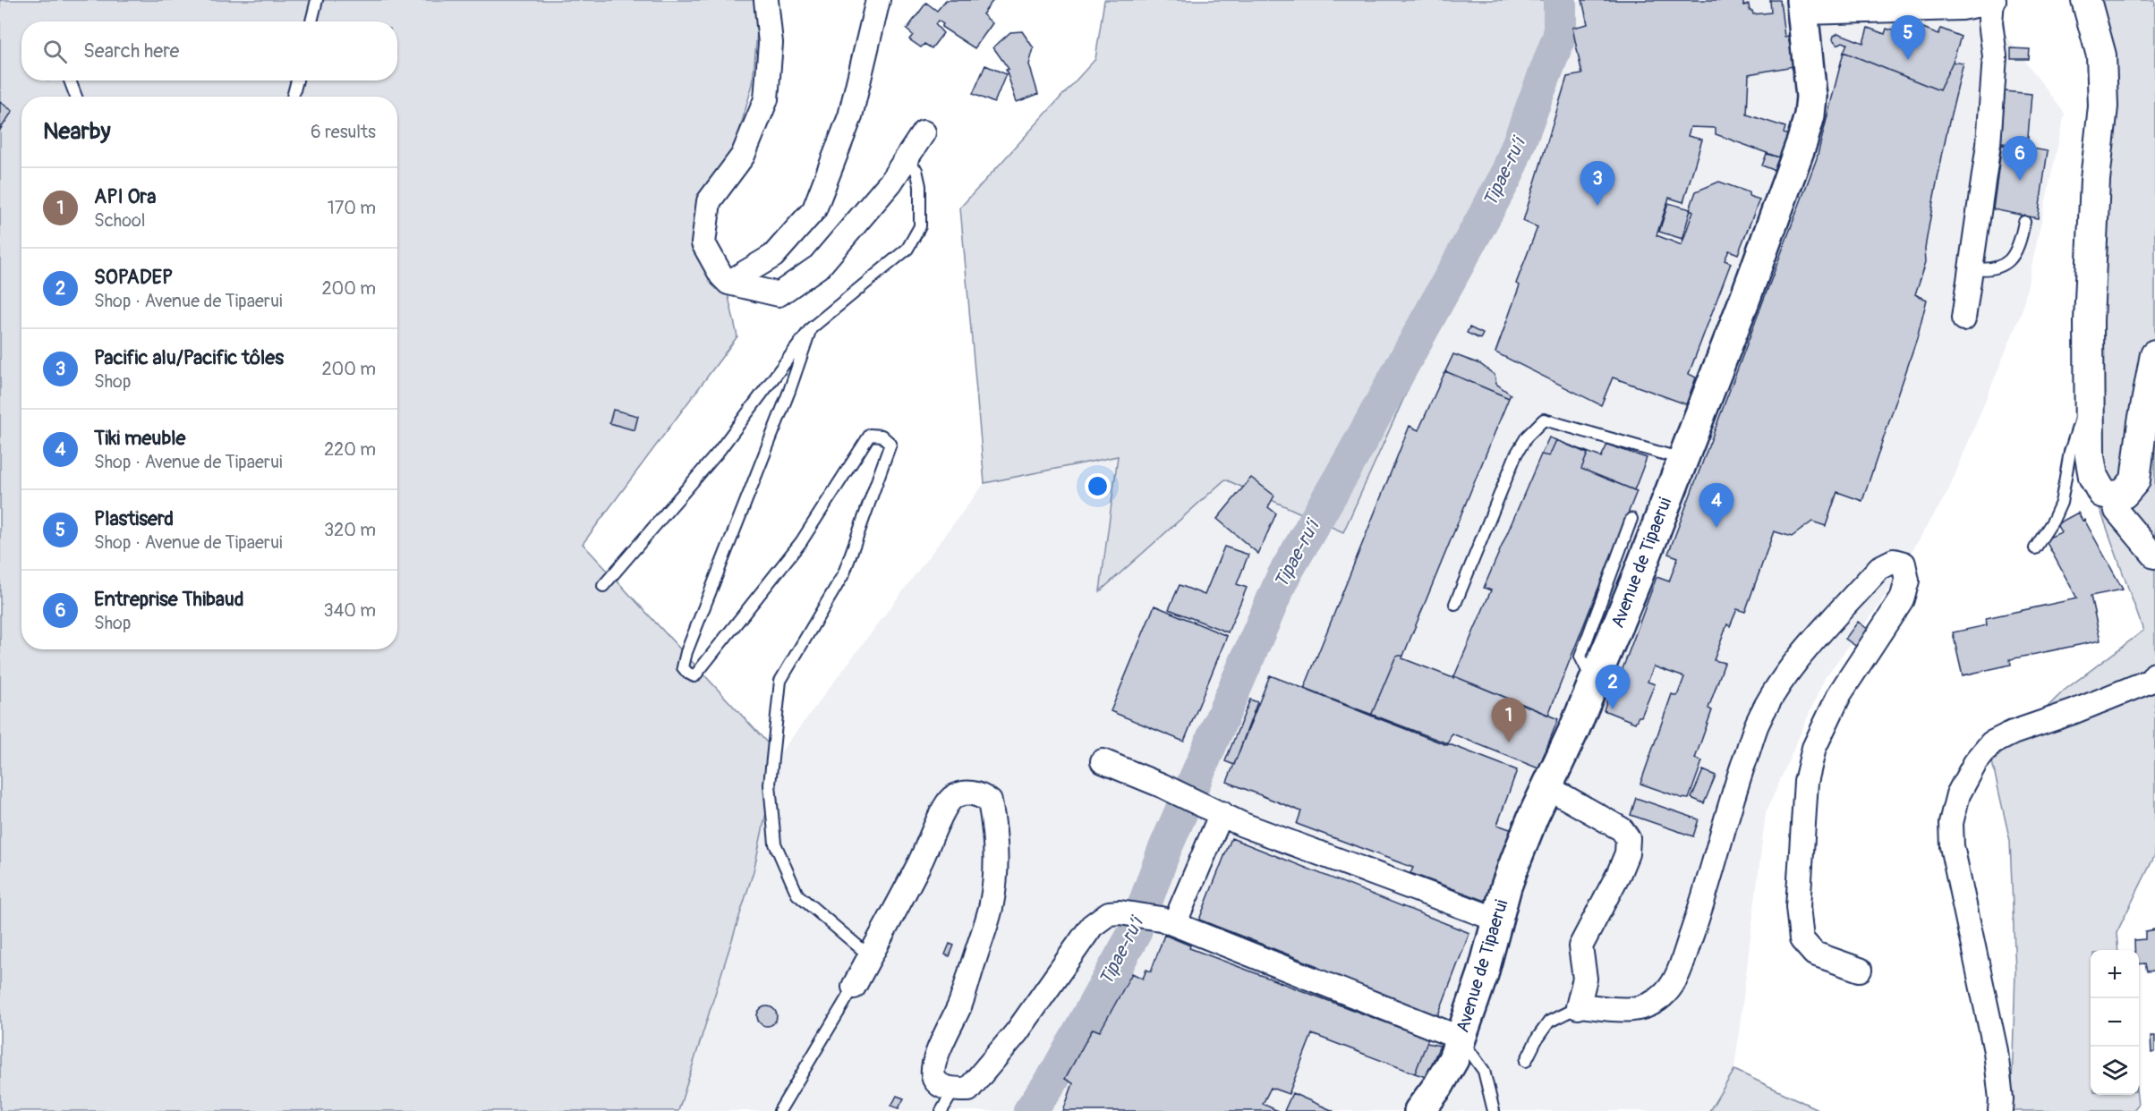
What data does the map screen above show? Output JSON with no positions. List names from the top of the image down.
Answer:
{
  "streets": {
    "main road": ["Avenue de Tipaerui"]
  },
  "water": ["Tipae-ru’i"],
  "page": {
    "pins": [
      "5",
      "6",
      "3",
      "4",
      "2",
      "1"
    ],
    "search": "Search here",
    "heading": ["Nearby", "6 results"],
    "list": [
      {
        "mark": "1",
        "name": "API Ora",
        "note": "School",
        "value": "170 m"
      },
      {
        "mark": "2",
        "name": "SOPADEP",
        "note": "Shop · Avenue de Tipaerui",
        "value": "200 m"
      },
      {
        "mark": "3",
        "name": "Pacific alu/Pacific tôles",
        "note": "Shop",
        "value": "200 m"
      },
      {
        "mark": "4",
        "name": "Tiki meuble",
        "note": "Shop · Avenue de Tipaerui",
        "value": "220 m"
      },
      {
        "mark": "5",
        "name": "Plastiserd",
        "note": "Shop · Avenue de Tipaerui",
        "value": "320 m"
      },
      {
        "mark": "6",
        "name": "Entreprise Thibaud",
        "note": "Shop",
        "value": "340 m"
      }
    ],
    "map_buttons": ["+", "−"]
  }
}
